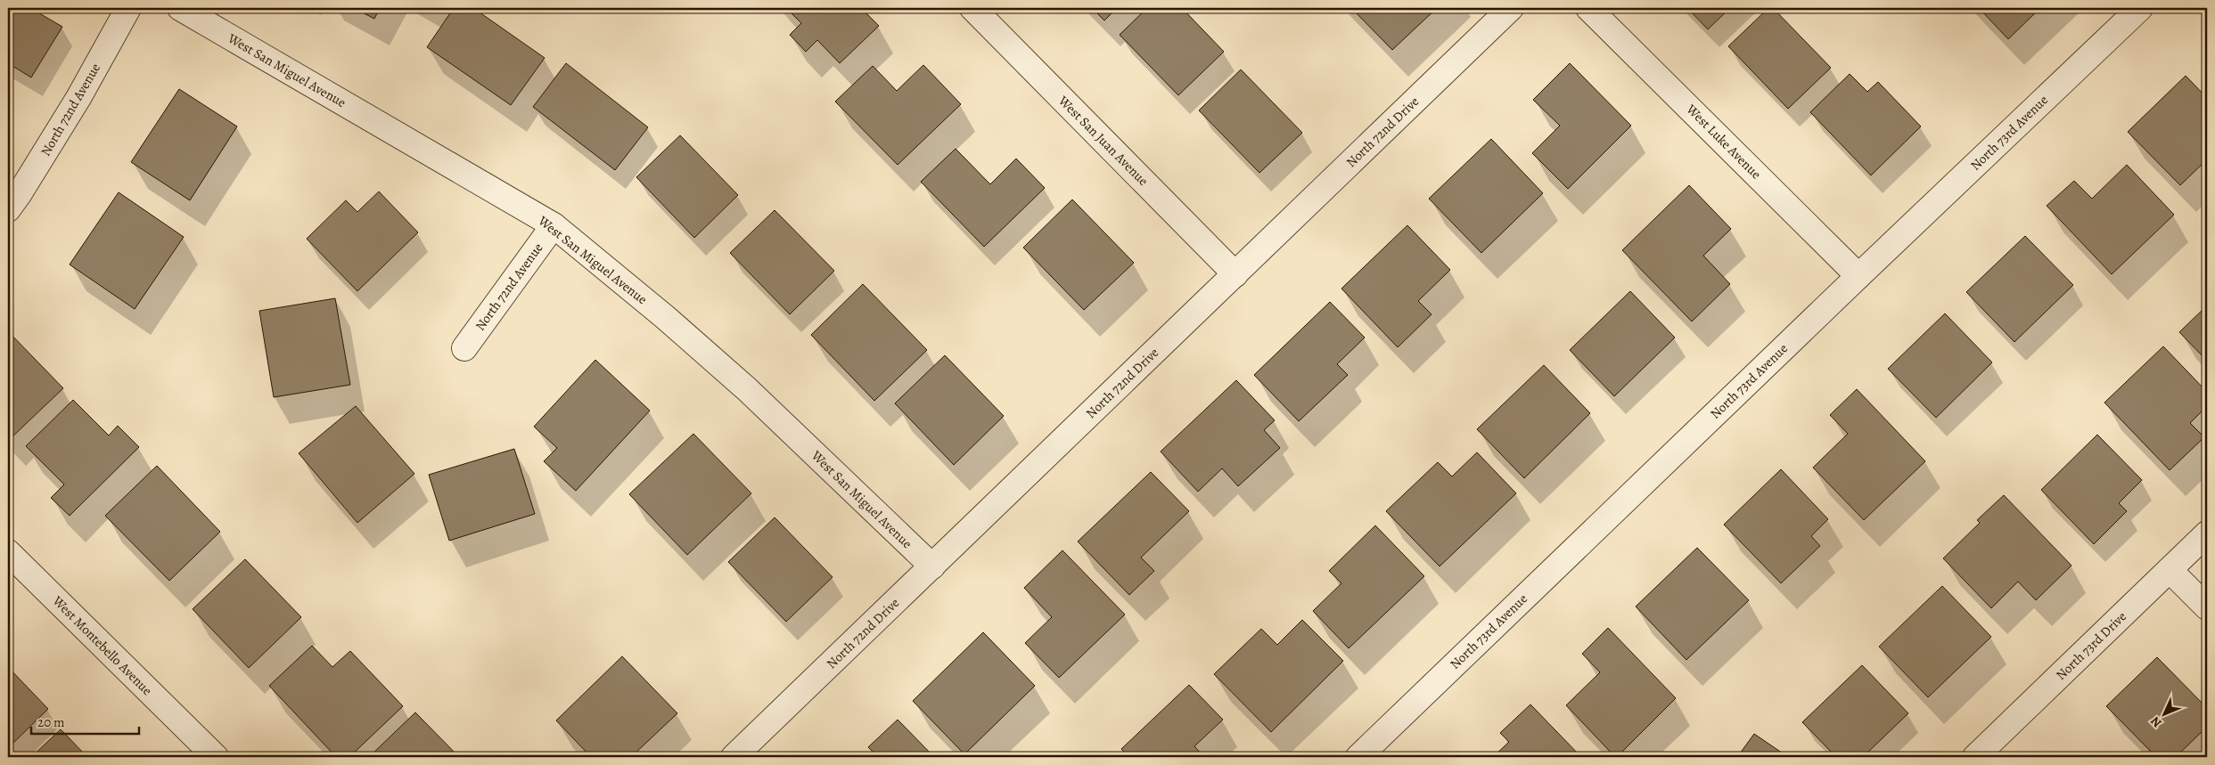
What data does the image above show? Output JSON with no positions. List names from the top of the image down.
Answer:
{
  "streets": {
    "street": [
      "West San Miguel Avenue",
      "North 72nd Avenue",
      "North 72nd Drive",
      "North 73rd Avenue",
      "West San Juan Avenue",
      "West Luke Avenue",
      "West Montebello Avenue",
      "North 73rd Drive"
    ]
  },
  "crossings": [
    ["West San Miguel Avenue", "North 72nd Avenue"],
    ["West San Miguel Avenue", "North 72nd Drive"],
    ["North 72nd Drive", "West San Juan Avenue"],
    ["North 73rd Avenue", "West Luke Avenue"]
  ],
  "scale_bar": "20 m",
  "north": "bottom left"
}
